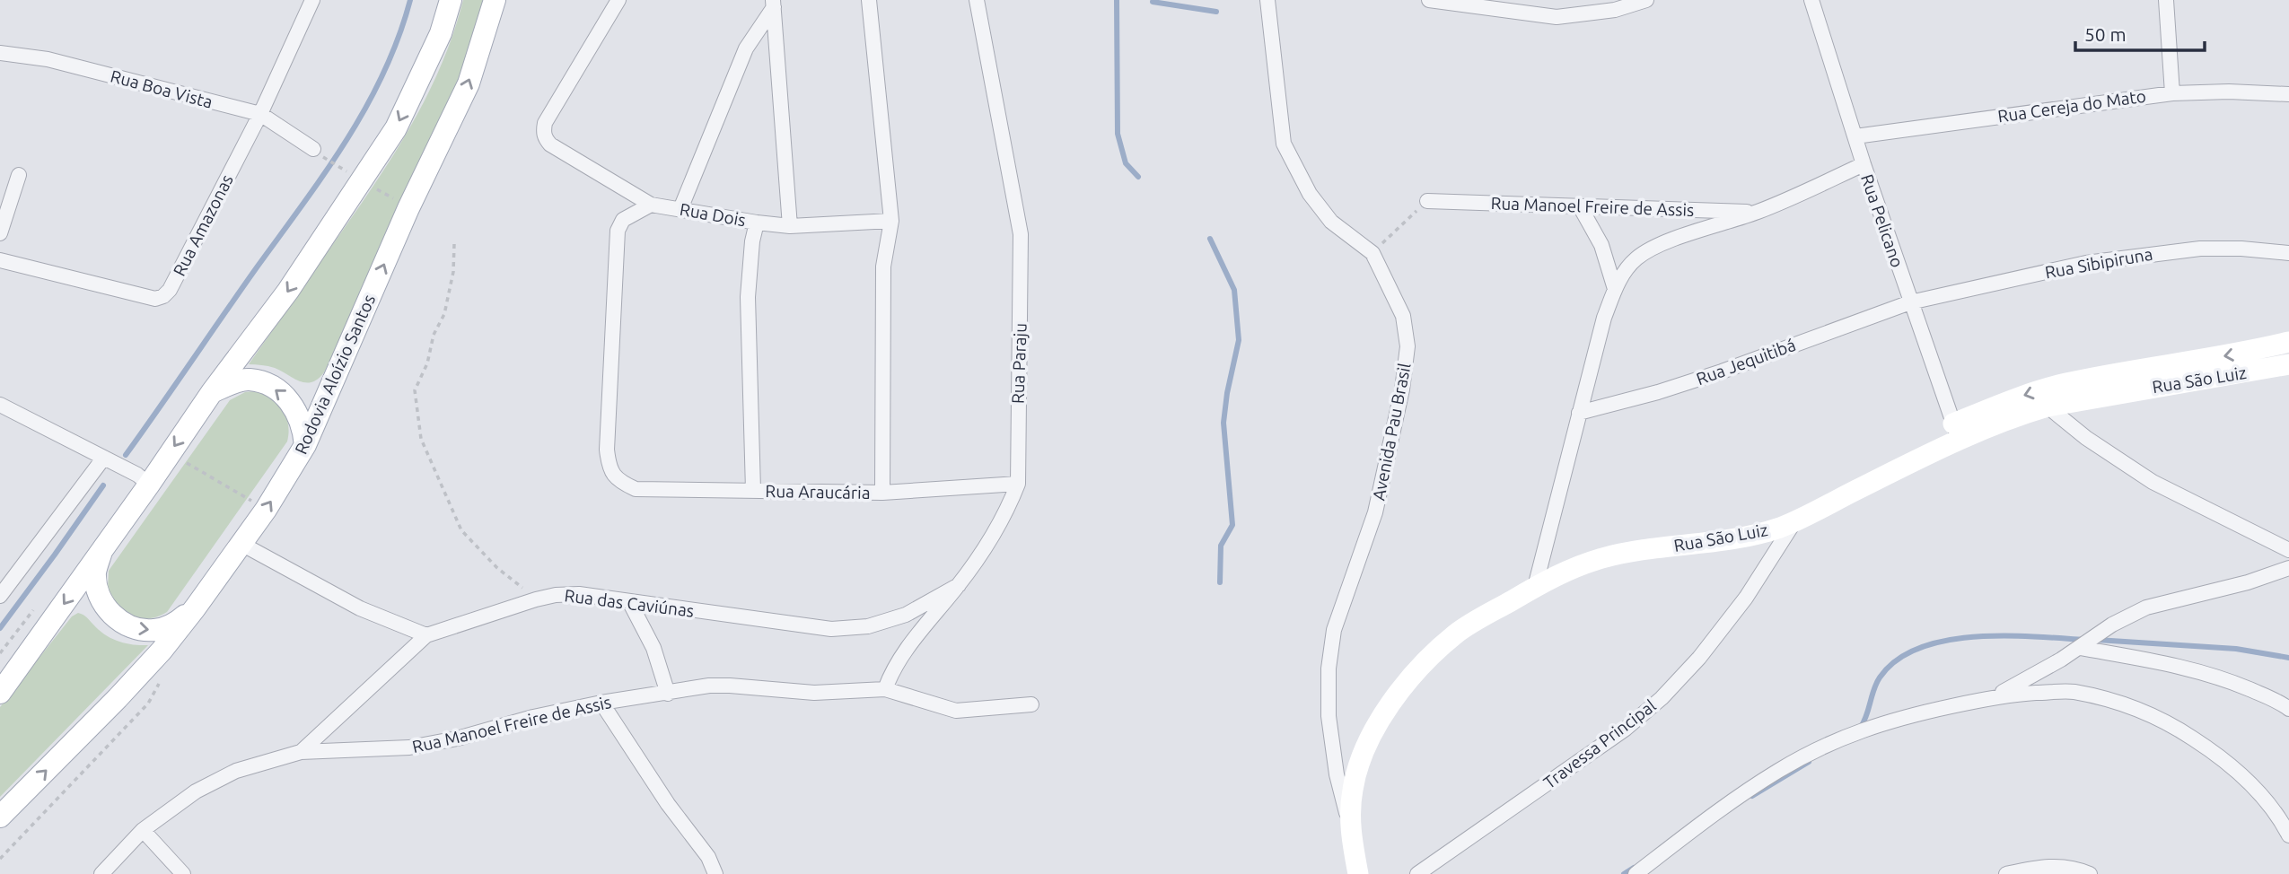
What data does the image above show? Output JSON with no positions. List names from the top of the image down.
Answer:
{
  "streets": {
    "main road": ["Rodovia Aloízio Santos"],
    "street": [
      "Rua Boa Vista",
      "Rua Cereja do Mato",
      "Rua Manoel Freire de Assis",
      "Rua Dois",
      "Rua Pelicano",
      "Rua Amazonas",
      "Rua Sibipiruna",
      "Rua Jequitibá",
      "Rua Paraju",
      "Rua São Luiz",
      "Avenida Pau Brasil",
      "Rua Araucária",
      "Rua das Caviúnas",
      "Travessa Principal"
    ]
  },
  "crossings": [
    ["Rua Boa Vista", "Rua Amazonas"],
    ["Rua Cereja do Mato", "Rua Pelicano"],
    ["Rua Manoel Freire de Assis", "Rua Paraju"],
    ["Rua Dois", "Rua Araucária"],
    ["Rua Pelicano", "Rua Sibipiruna"],
    ["Rua Pelicano", "Rua Jequitibá"],
    ["Rua Pelicano", "Rua São Luiz"],
    ["Rua Sibipiruna", "Rua Jequitibá"],
    ["Rua Paraju", "Rua Araucária"],
    ["Rua Paraju", "Rua das Caviúnas"],
    ["Rua São Luiz", "Avenida Pau Brasil"],
    ["Rua São Luiz", "Travessa Principal"]
  ],
  "scale_bar": "50 m"
}
